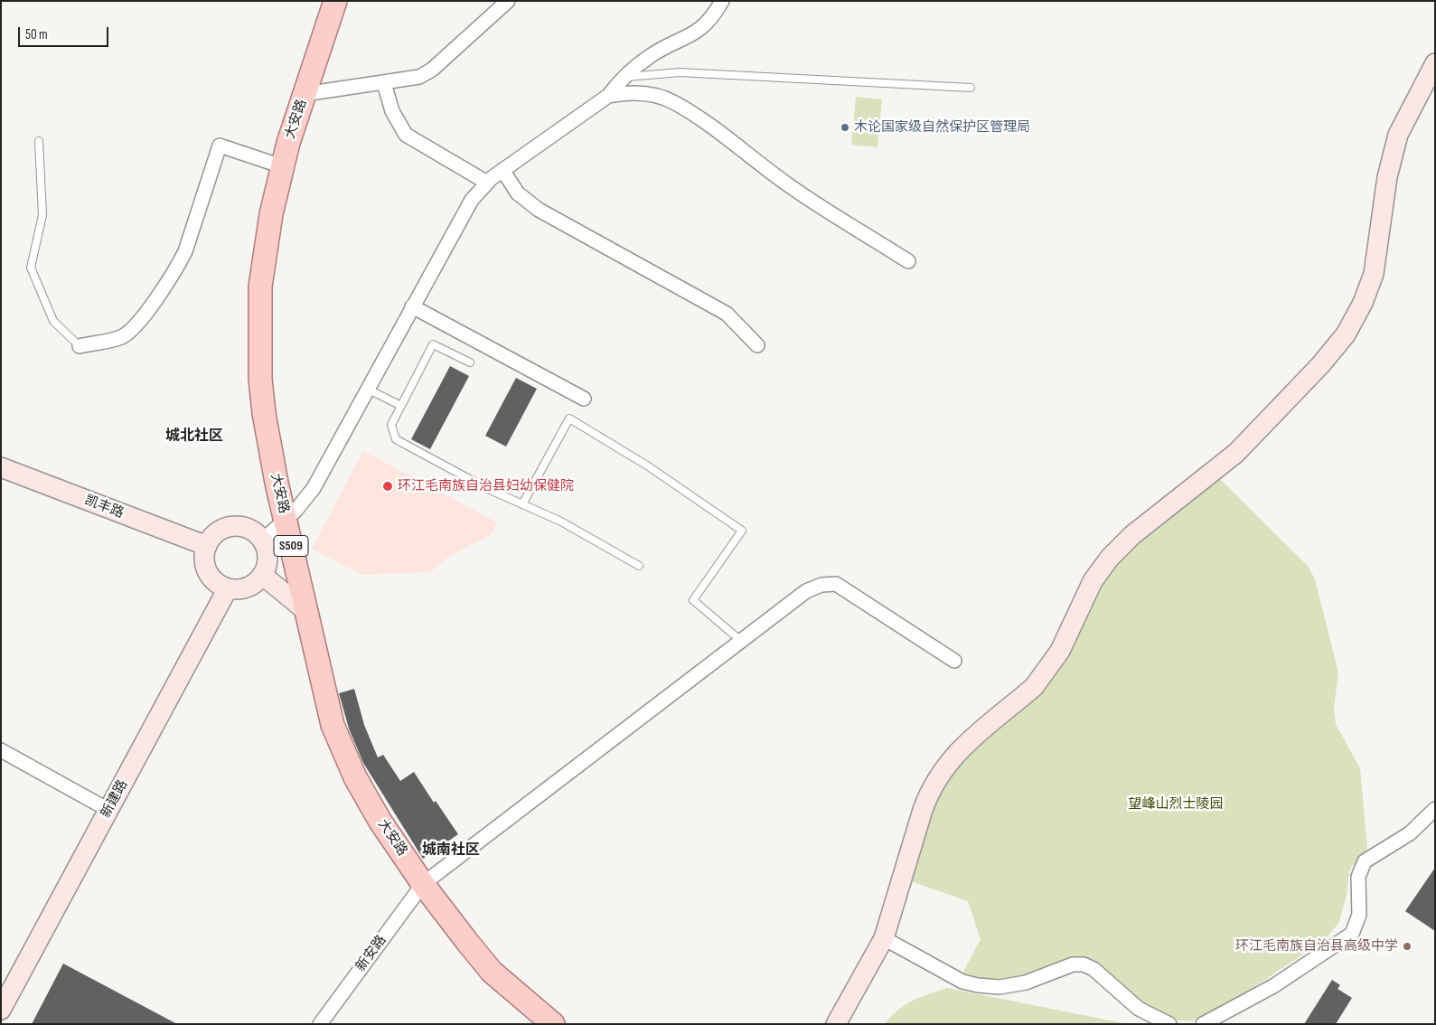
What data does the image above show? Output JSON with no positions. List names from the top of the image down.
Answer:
{
  "streets": {
    "main road": ["大安路", "S509"],
    "street": ["凯丰路", "新建路", "新安路"]
  },
  "crossings": [
    ["大安路", "新安路"],
    ["凯丰路", "新建路"]
  ],
  "districts": ["城北社区", "城南社区"],
  "parks": ["望峰山烈士陵园"],
  "places": ["木论国家级自然保护区管理局", "环江毛南族自治县妇幼保健院", "环江毛南族自治县高级中学"],
  "scale_bar": "50 m"
}
